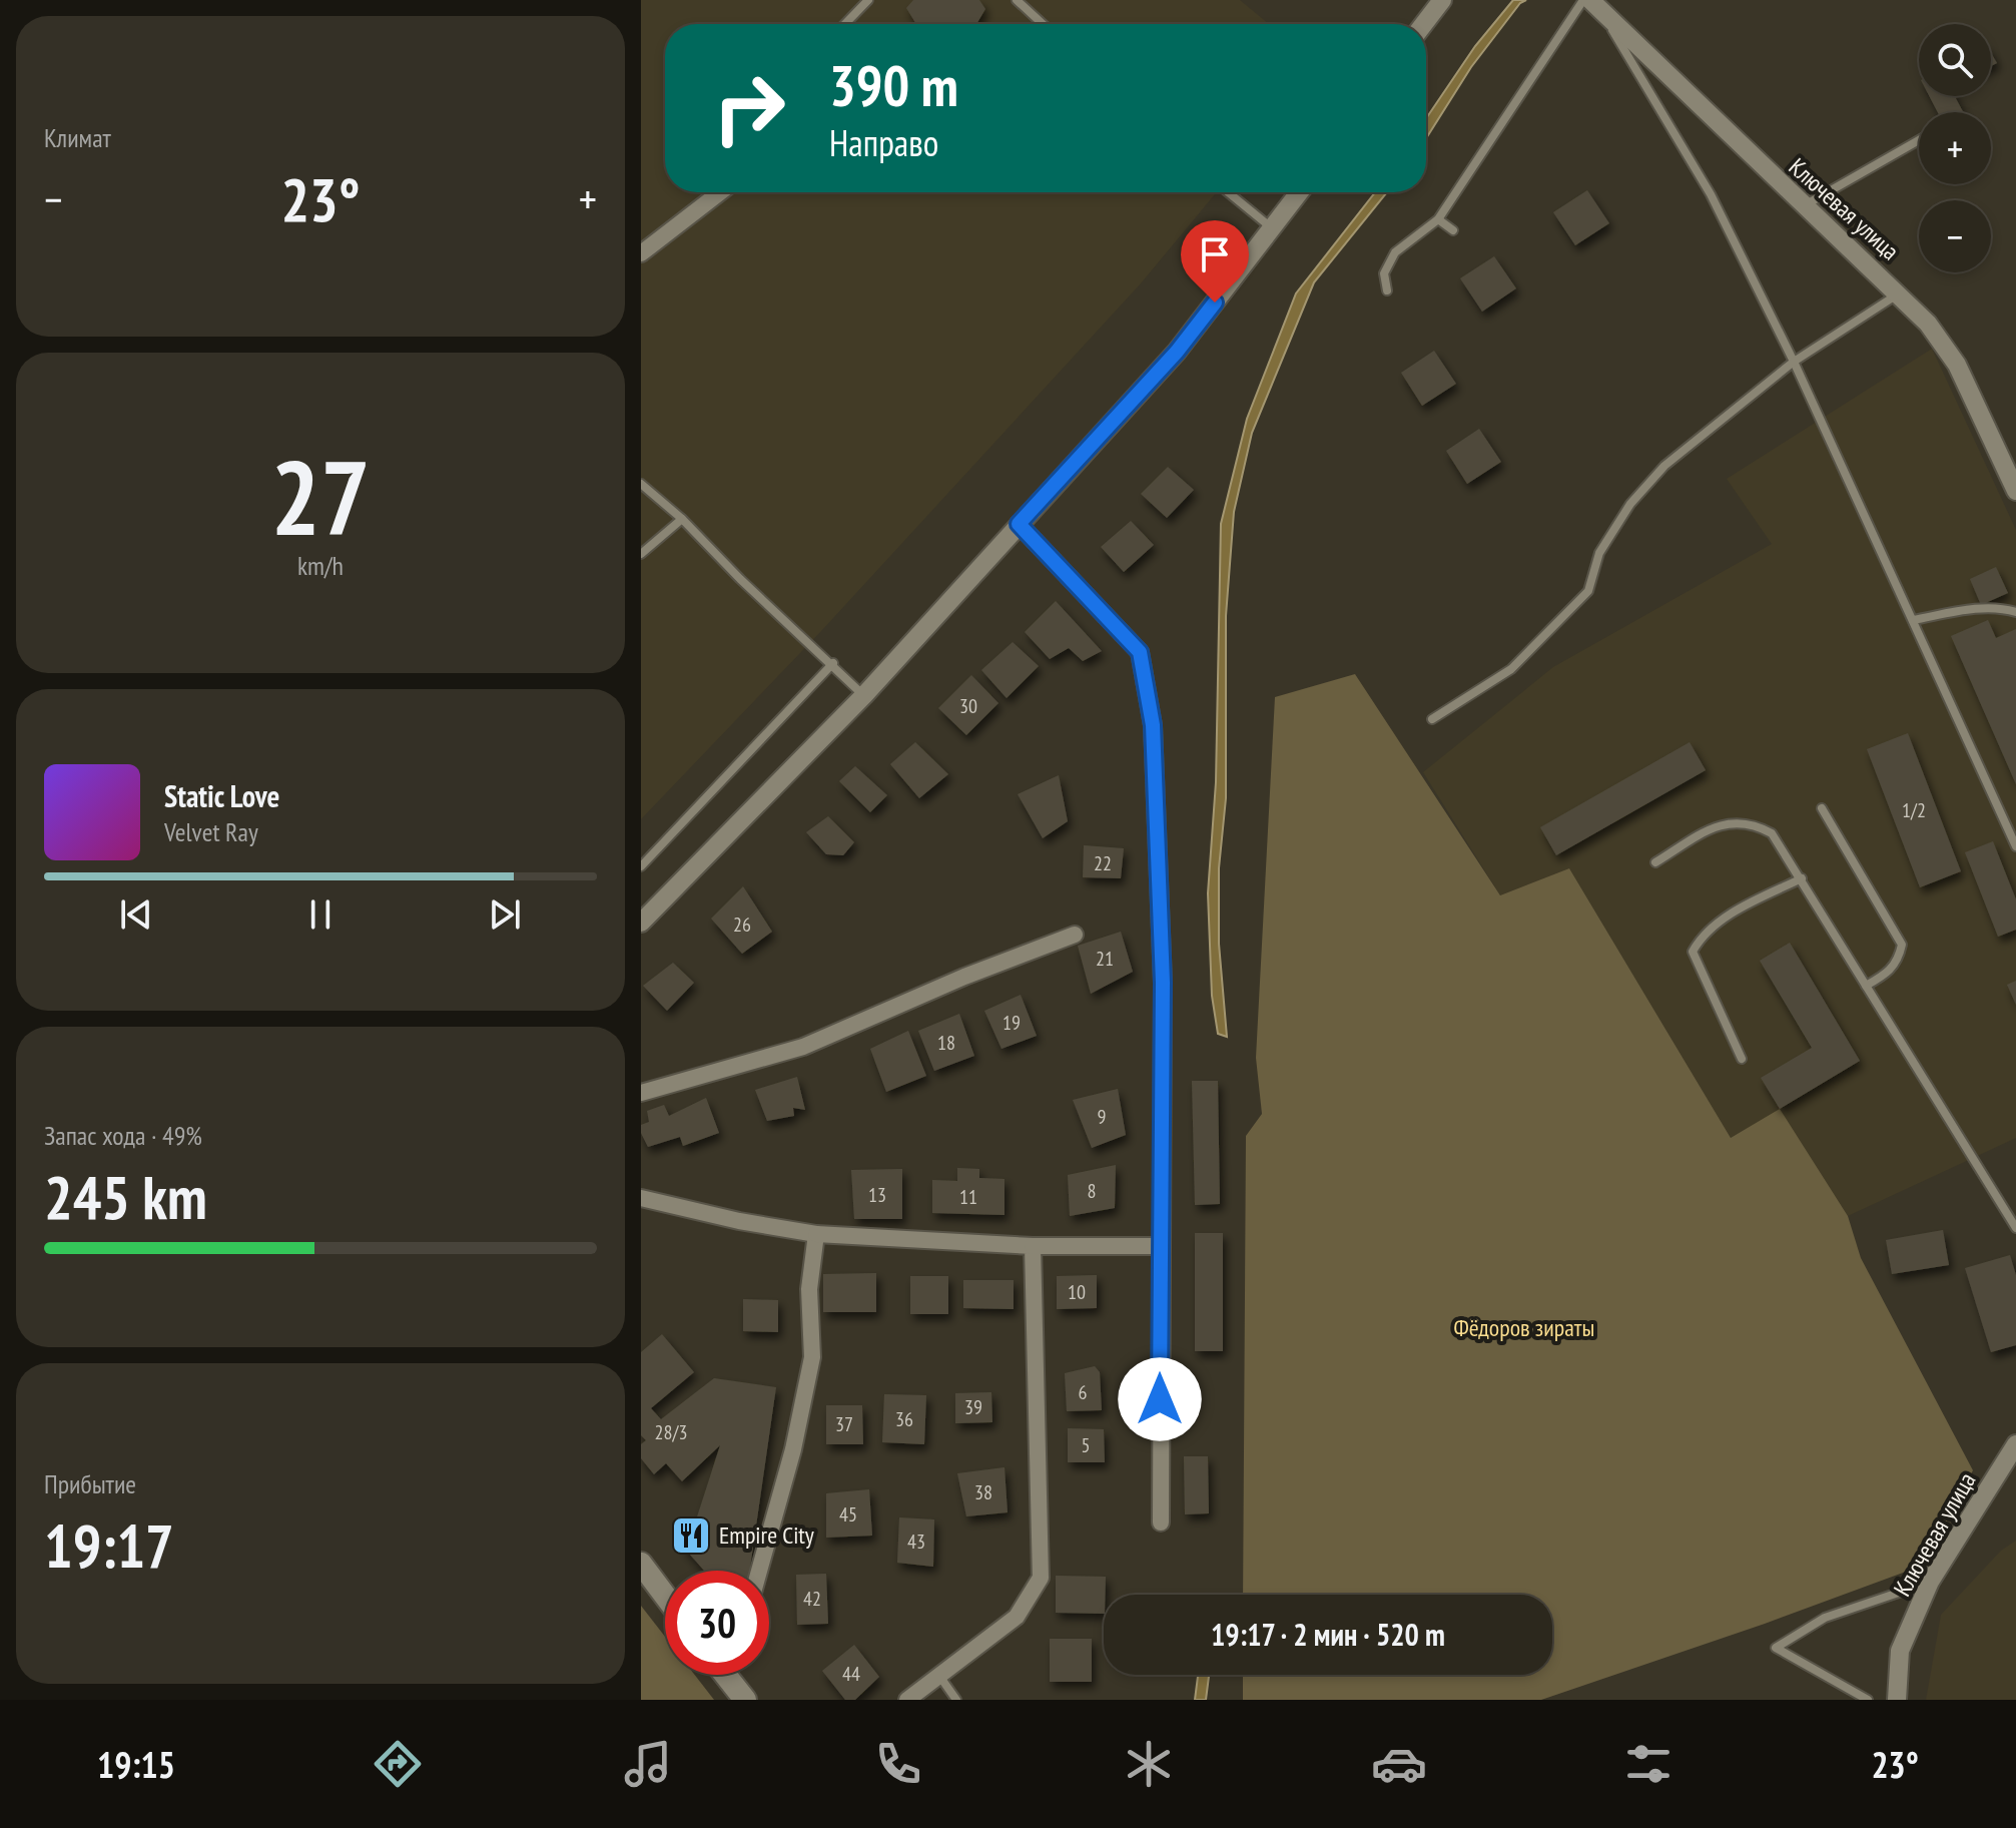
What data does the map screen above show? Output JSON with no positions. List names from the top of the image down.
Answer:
{
  "streets": {
    "street": ["Ключевая улица"]
  },
  "parks": ["Фёдоров зираты"],
  "places": {
    "restaurant": ["Empire City"]
  },
  "house_numbers": [
    "30",
    "1/2",
    "22",
    "26",
    "21",
    "19",
    "18",
    "9",
    "8",
    "13",
    "11",
    "10",
    "6",
    "39",
    "36",
    "37",
    "28/3",
    "5",
    "38",
    "45",
    "43",
    "42",
    "44"
  ],
  "page": {
    "tile": [
      "Климат",
      ["27", "km/h"],
      ["Запас хода · 49%", "245 km"],
      ["Прибытие", "19:17"]
    ],
    "map_buttons": ["+", "−"],
    "turn": ["390 m", "Направо"],
    "heat": ["−", "23°", "+"],
    "song": ["Static Love", "Velvet Ray"],
    "limit": "30",
    "trip": "19:17 · 2 мин · 520 m",
    "tabs": ["19:15", "23°"]
  }
}
